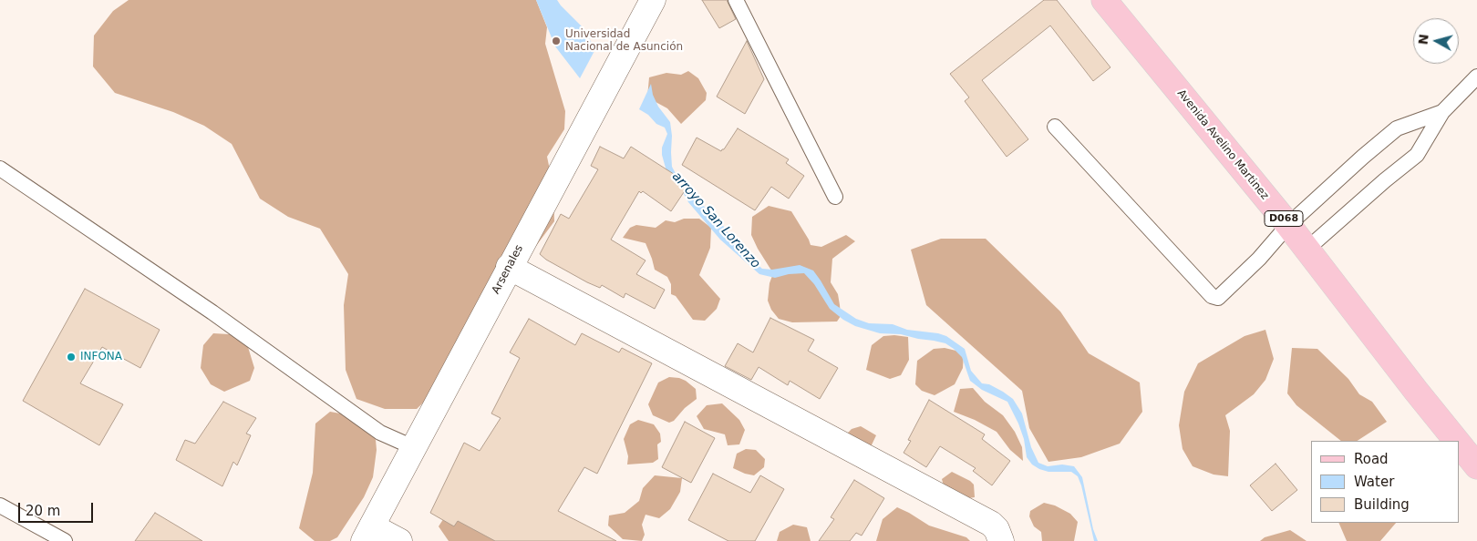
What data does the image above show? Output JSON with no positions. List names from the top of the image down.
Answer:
{
  "streets": {
    "main road": ["Avenida Avelino Martinez", "D068", "Arsenales"]
  },
  "water": ["arroyo San Lorenzo"],
  "places": ["Universidad Nacional de Asunción", "INFONA"],
  "legend": ["Road", "Water", "Building"],
  "scale_bar": "20 m",
  "north": "left"
}
